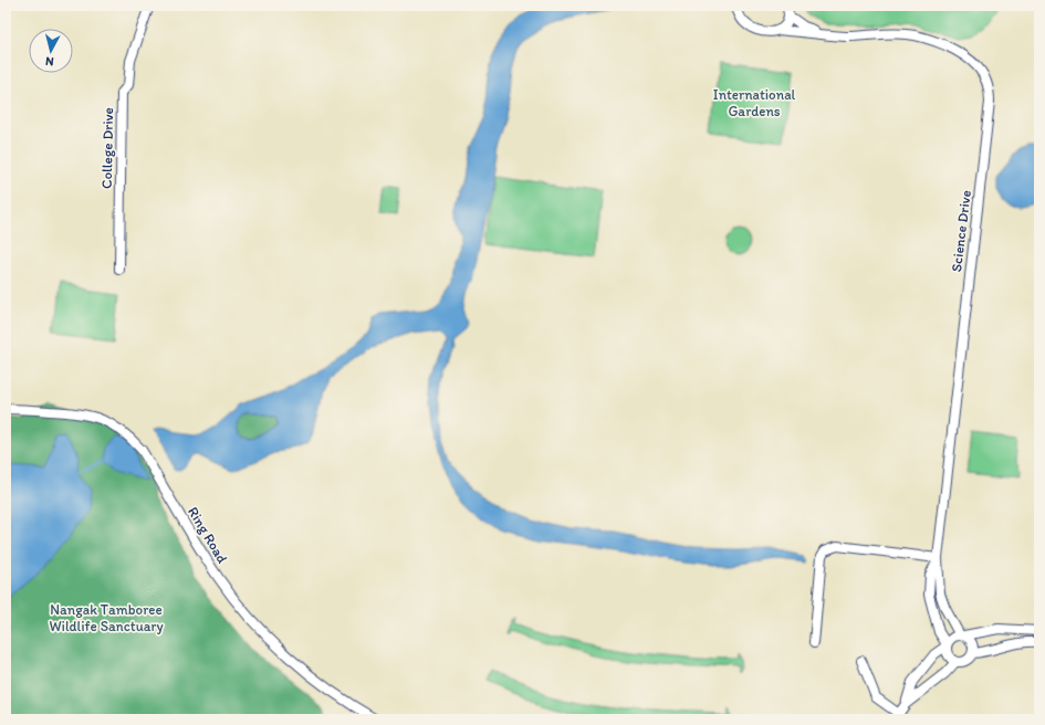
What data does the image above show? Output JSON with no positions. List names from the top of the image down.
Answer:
{
  "streets": {
    "street": ["College Drive", "Science Drive", "Ring Road"]
  },
  "parks": ["International Gardens", "Nangak Tamboree Wildlife Sanctuary"],
  "north": "bottom"
}
